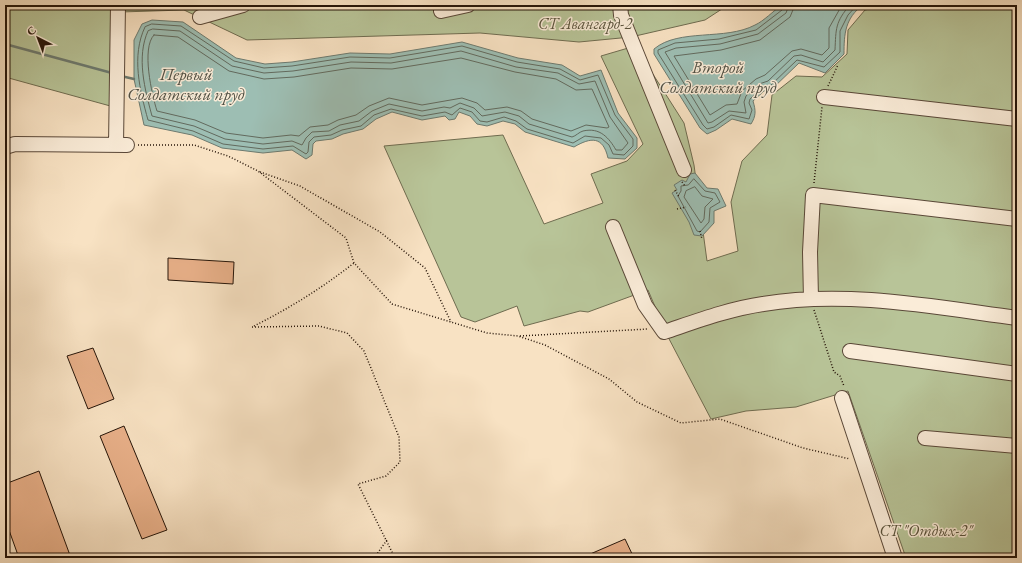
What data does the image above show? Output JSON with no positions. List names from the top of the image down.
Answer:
{
  "water": ["Второй Солдатский пруд", "Первый Солдатский пруд"],
  "parks": ["СТ Авангард-2", "СТ \"Отдых-2\""],
  "north": "top left"
}
